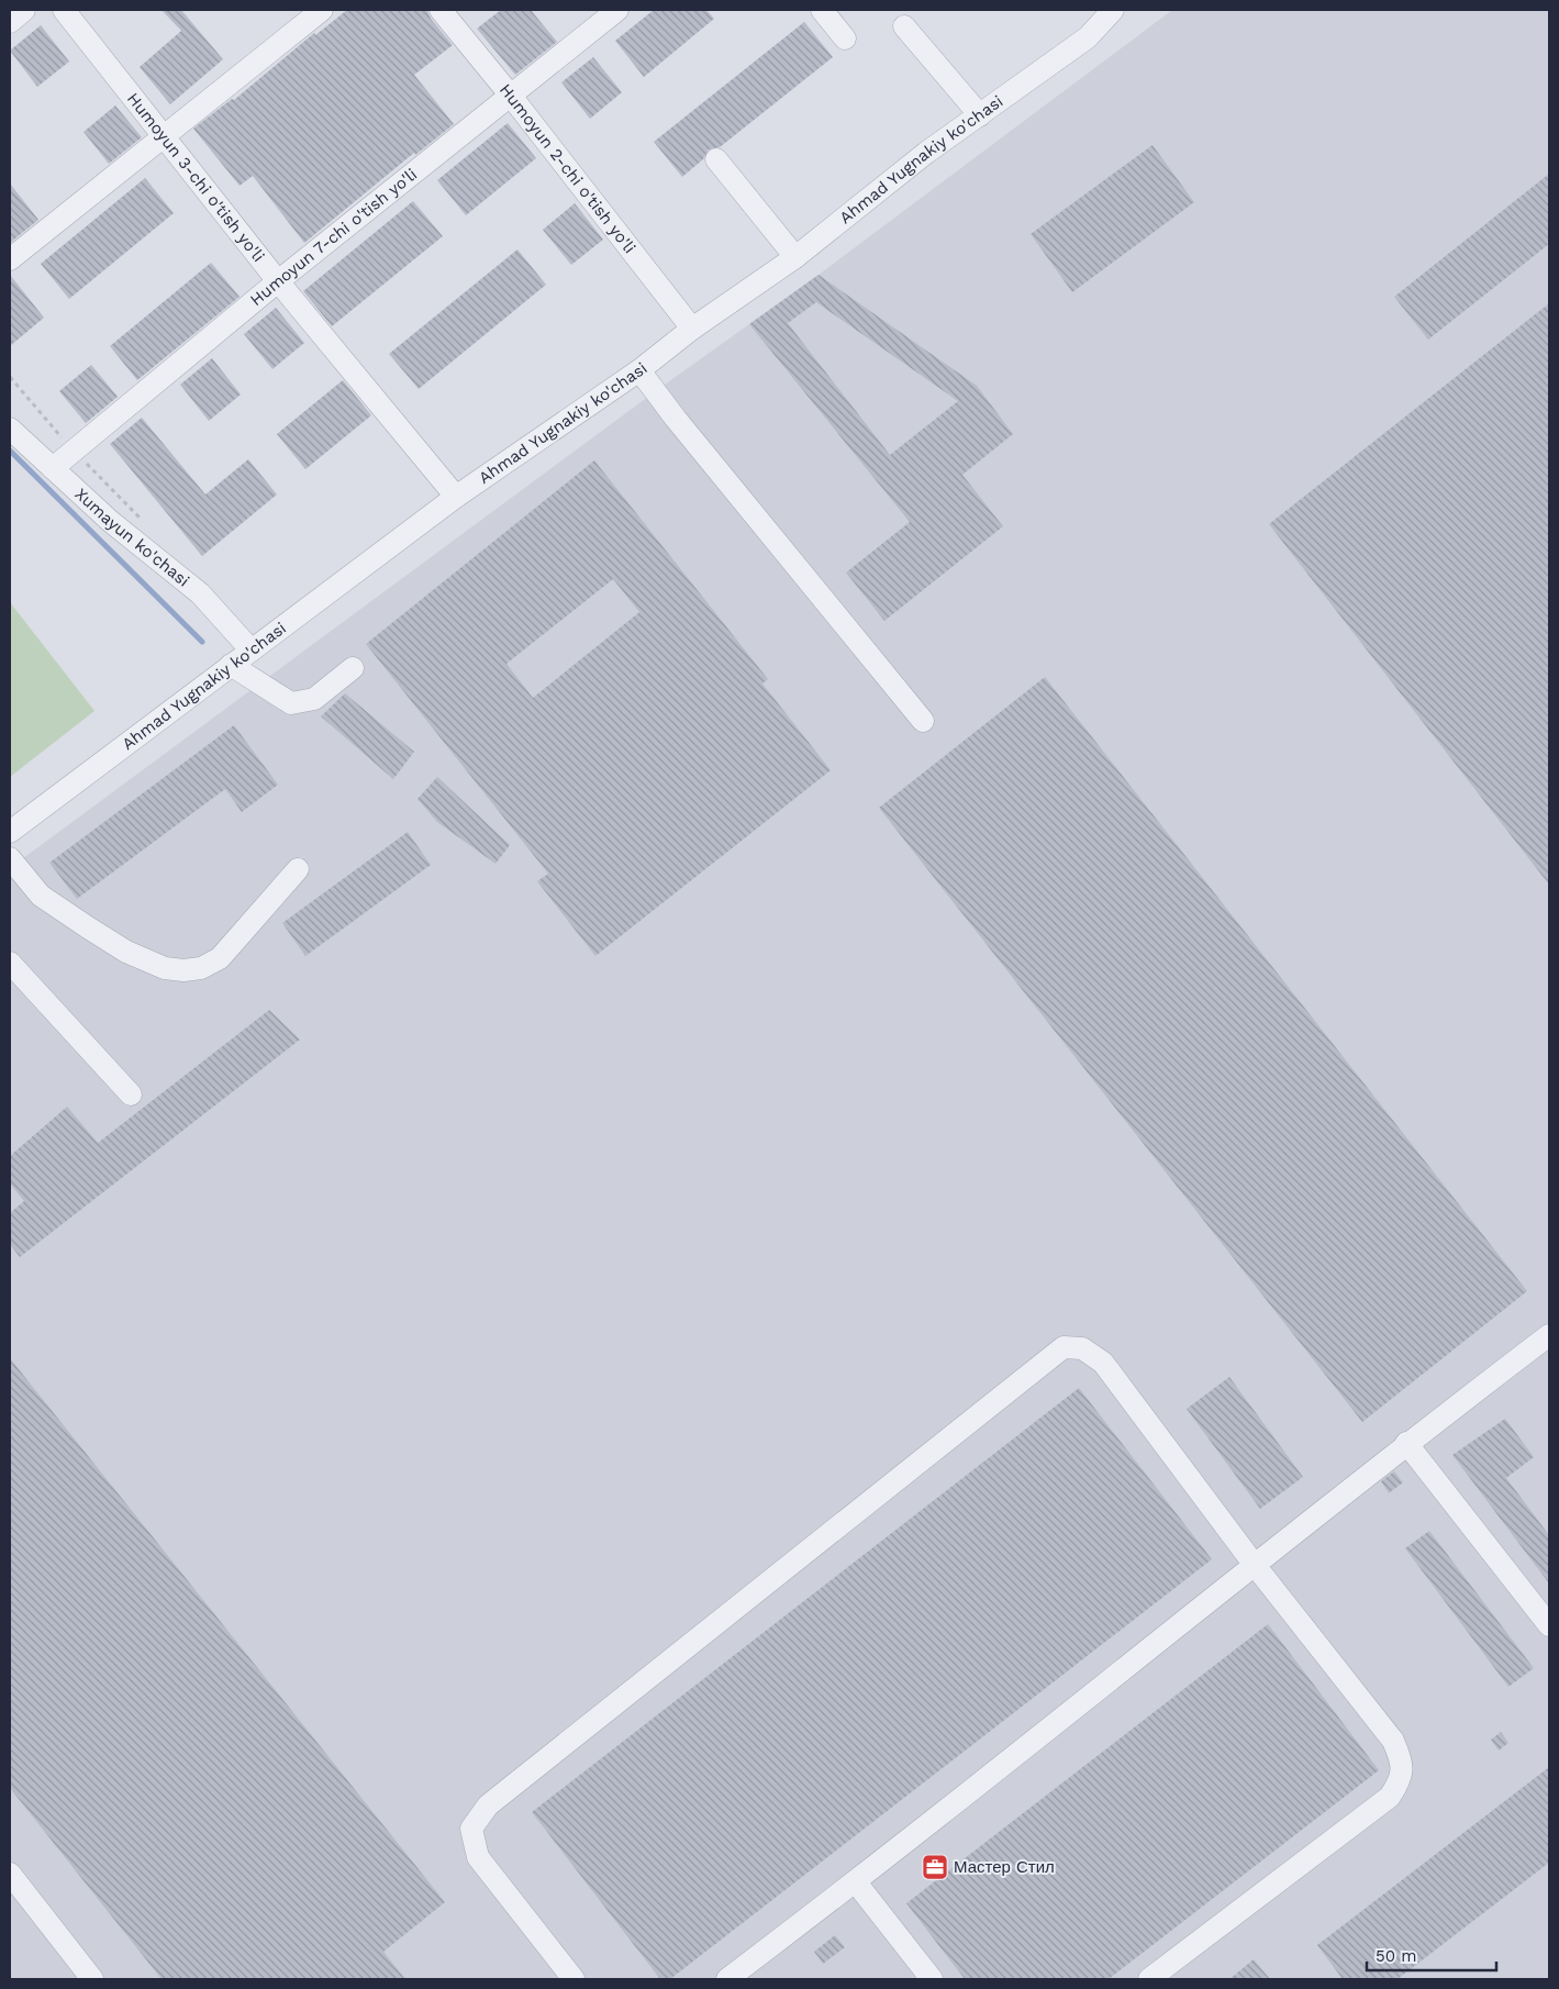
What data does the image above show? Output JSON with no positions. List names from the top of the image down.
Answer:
{
  "streets": {
    "street": [
      "Ahmad Yugnakiy ko'chasi",
      "Humoyun 2-chi o'tish yo'li",
      "Humoyun 3-chi o'tish yo'li",
      "Humoyun 7-chi o'tish yo'li",
      "Xumayun ko'chasi"
    ]
  },
  "crossings": [
    ["Ahmad Yugnakiy ko'chasi", "Humoyun 2-chi o'tish yo'li"],
    ["Ahmad Yugnakiy ko'chasi", "Humoyun 3-chi o'tish yo'li"],
    ["Ahmad Yugnakiy ko'chasi", "Xumayun ko'chasi"],
    ["Humoyun 2-chi o'tish yo'li", "Humoyun 7-chi o'tish yo'li"],
    ["Humoyun 3-chi o'tish yo'li", "Humoyun 7-chi o'tish yo'li"],
    ["Humoyun 7-chi o'tish yo'li", "Xumayun ko'chasi"]
  ],
  "places": {
    "office": ["Мастер Стил"]
  },
  "scale_bar": "50 m"
}
